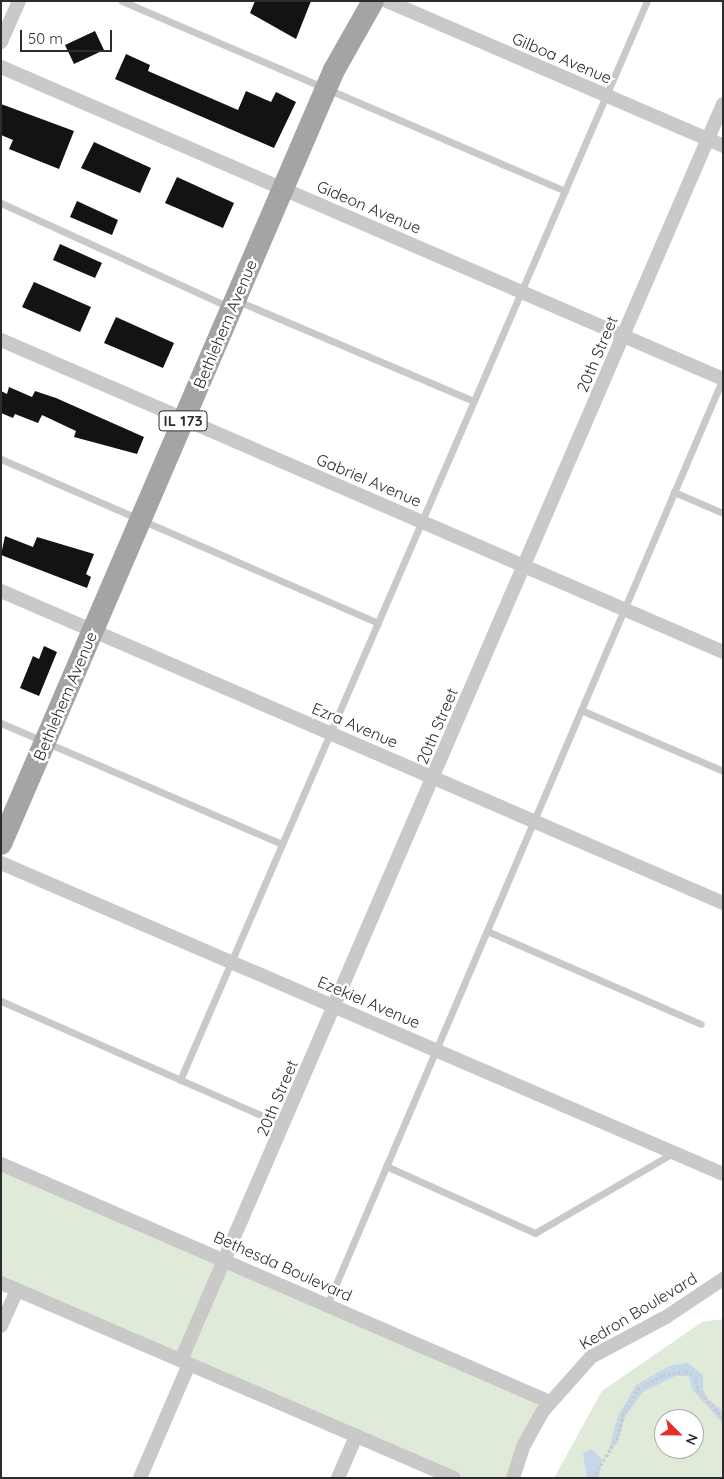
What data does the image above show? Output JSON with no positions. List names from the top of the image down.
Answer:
{
  "streets": {
    "main road": ["Bethlehem Avenue", "IL 173"],
    "street": [
      "Gilboa Avenue",
      "Gideon Avenue",
      "20th Street",
      "Gabriel Avenue",
      "Ezra Avenue",
      "Ezekiel Avenue",
      "Bethesda Boulevard",
      "Kedron Boulevard"
    ]
  },
  "crossings": [
    ["Gilboa Avenue", "20th Street"],
    ["Gideon Avenue", "Bethlehem Avenue"],
    ["Gideon Avenue", "20th Street"],
    ["Bethlehem Avenue", "Gabriel Avenue"],
    ["Bethlehem Avenue", "Ezra Avenue"],
    ["20th Street", "Gabriel Avenue"],
    ["20th Street", "Ezra Avenue"],
    ["20th Street", "Ezekiel Avenue"],
    ["20th Street", "Bethesda Boulevard"],
    ["Bethesda Boulevard", "Kedron Boulevard"]
  ],
  "scale_bar": "50 m",
  "north": "bottom right"
}
